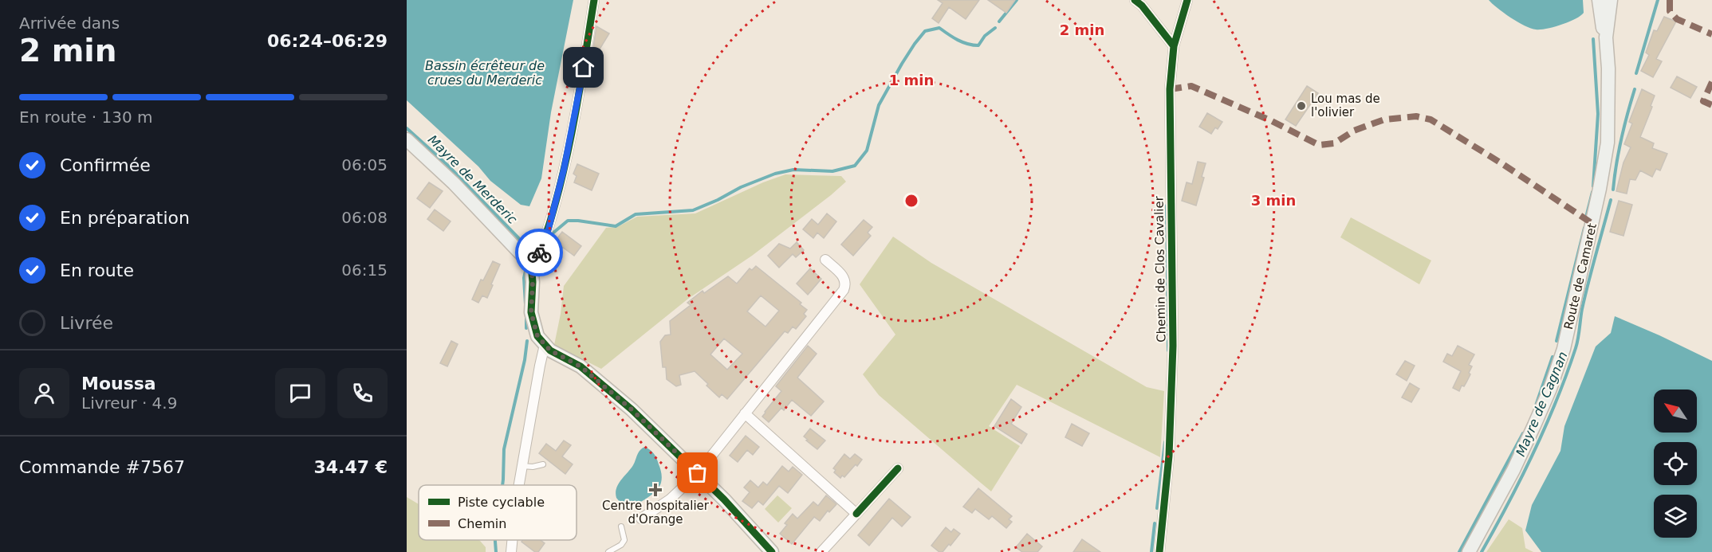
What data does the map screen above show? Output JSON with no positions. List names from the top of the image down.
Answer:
{
  "streets": {
    "main road": ["Route de Camaret"],
    "street": ["Chemin de Clos Cavalier"]
  },
  "water": ["Bassin écrêteur de crues du Merderic", "Mayre de Merderic", "Mayre de Cagnan"],
  "places": {
    "other": ["Lou mas de l'olivier"],
    "health": ["Centre hospitalier d'Orange"]
  },
  "legend": ["Piste cyclable", "Chemin"],
  "north": "top left",
  "page": {
    "heading": ["2 min", "Arrivée dans", "06:24–06:29"],
    "panel": [
      "Moussa",
      "Livreur · 4.9",
      "Commande #7567",
      "34.47 €"
    ],
    "bar": "En route · 130 m",
    "list": [
      ["Confirmée", "06:05"],
      ["En préparation", "06:08"],
      ["En route", "06:15"],
      "Livrée"
    ]
  },
  "rings": ["2 min", "1 min", "3 min"]
}
